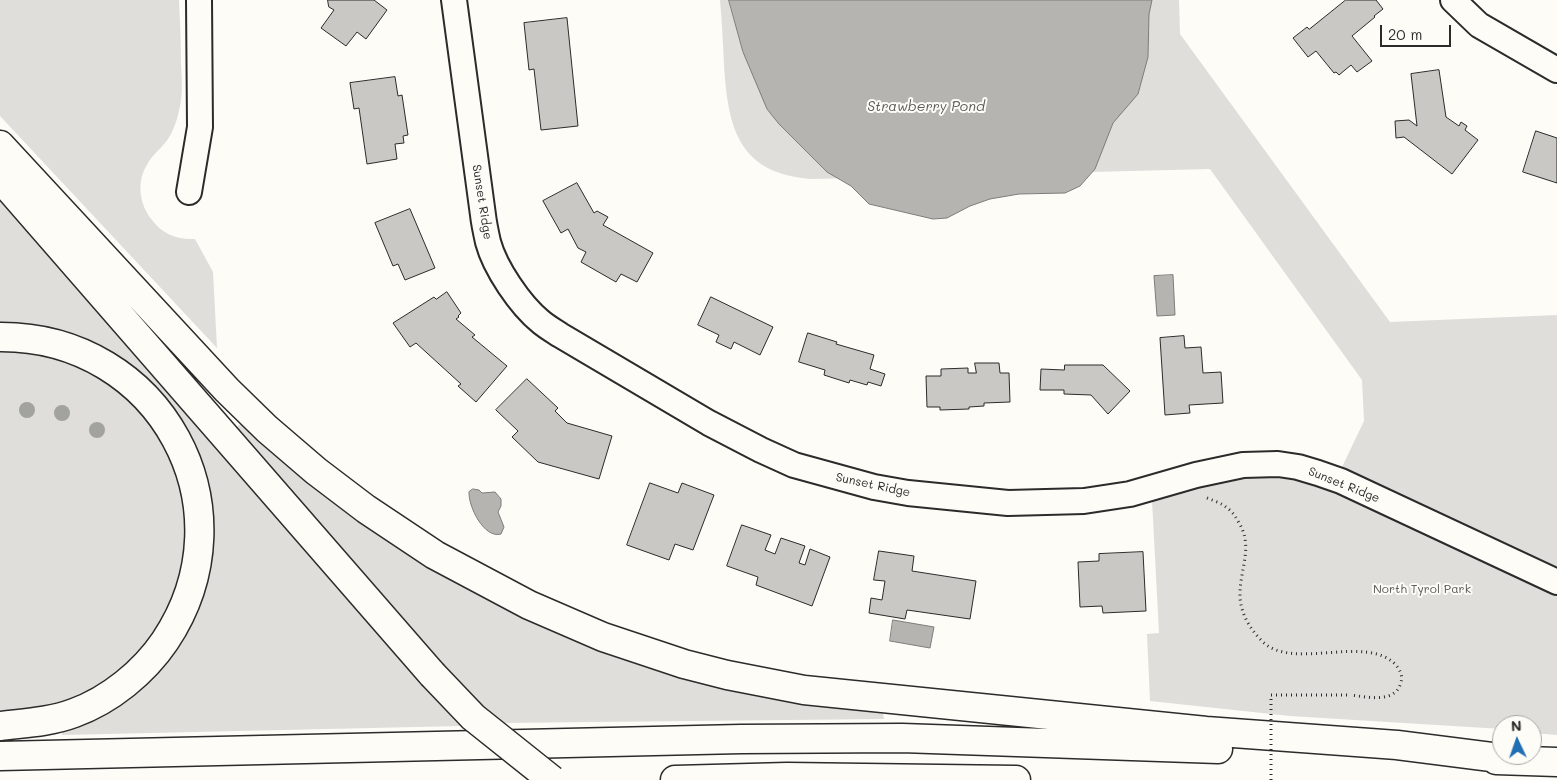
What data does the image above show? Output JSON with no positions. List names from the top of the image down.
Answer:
{
  "streets": {
    "street": ["Sunset Ridge"]
  },
  "water": ["Strawberry Pond"],
  "parks": ["North Tyrol Park"],
  "scale_bar": "20 m",
  "north": "top"
}
